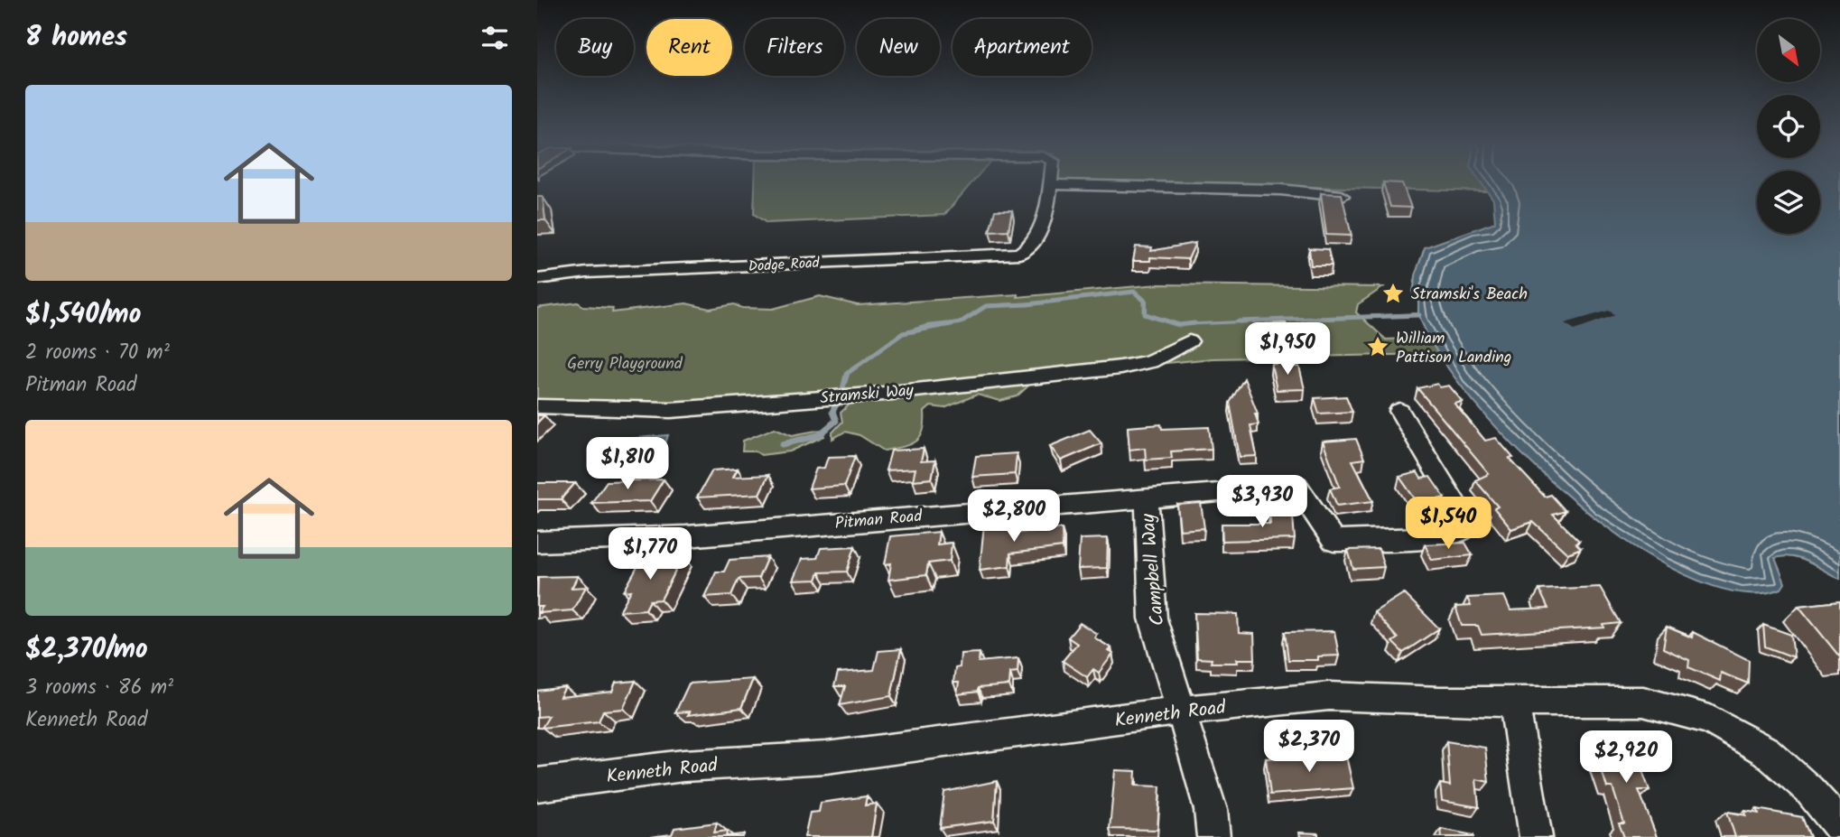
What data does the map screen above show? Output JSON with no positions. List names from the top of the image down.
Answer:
{
  "streets": {
    "street": [
      "Dodge Road",
      "Stramski Way",
      "Pitman Road",
      "Campbell Way",
      "Kenneth Road"
    ]
  },
  "crossings": [
    ["Pitman Road", "Campbell Way"],
    ["Campbell Way", "Kenneth Road"]
  ],
  "parks": ["Gerry Playground"],
  "places": {
    "place": ["Stramski's Beach", "William Pattison Landing"]
  },
  "north": "bottom right",
  "page": {
    "heading": "8 homes",
    "chip": [
      "Buy",
      "Rent",
      "Filters",
      "New",
      "Apartment"
    ],
    "list": [
      {
        "name": "$1,540/mo",
        "note": "2 rooms · 70 m² · Pitman Road"
      },
      {
        "name": "$2,370/mo",
        "note": "3 rooms · 86 m² · Kenneth Road"
      }
    ],
    "price": [
      "$1,950",
      "$1,810",
      "$3,930",
      "$2,800",
      "$1,540",
      "$1,770",
      "$2,370",
      "$2,920"
    ]
  }
}
